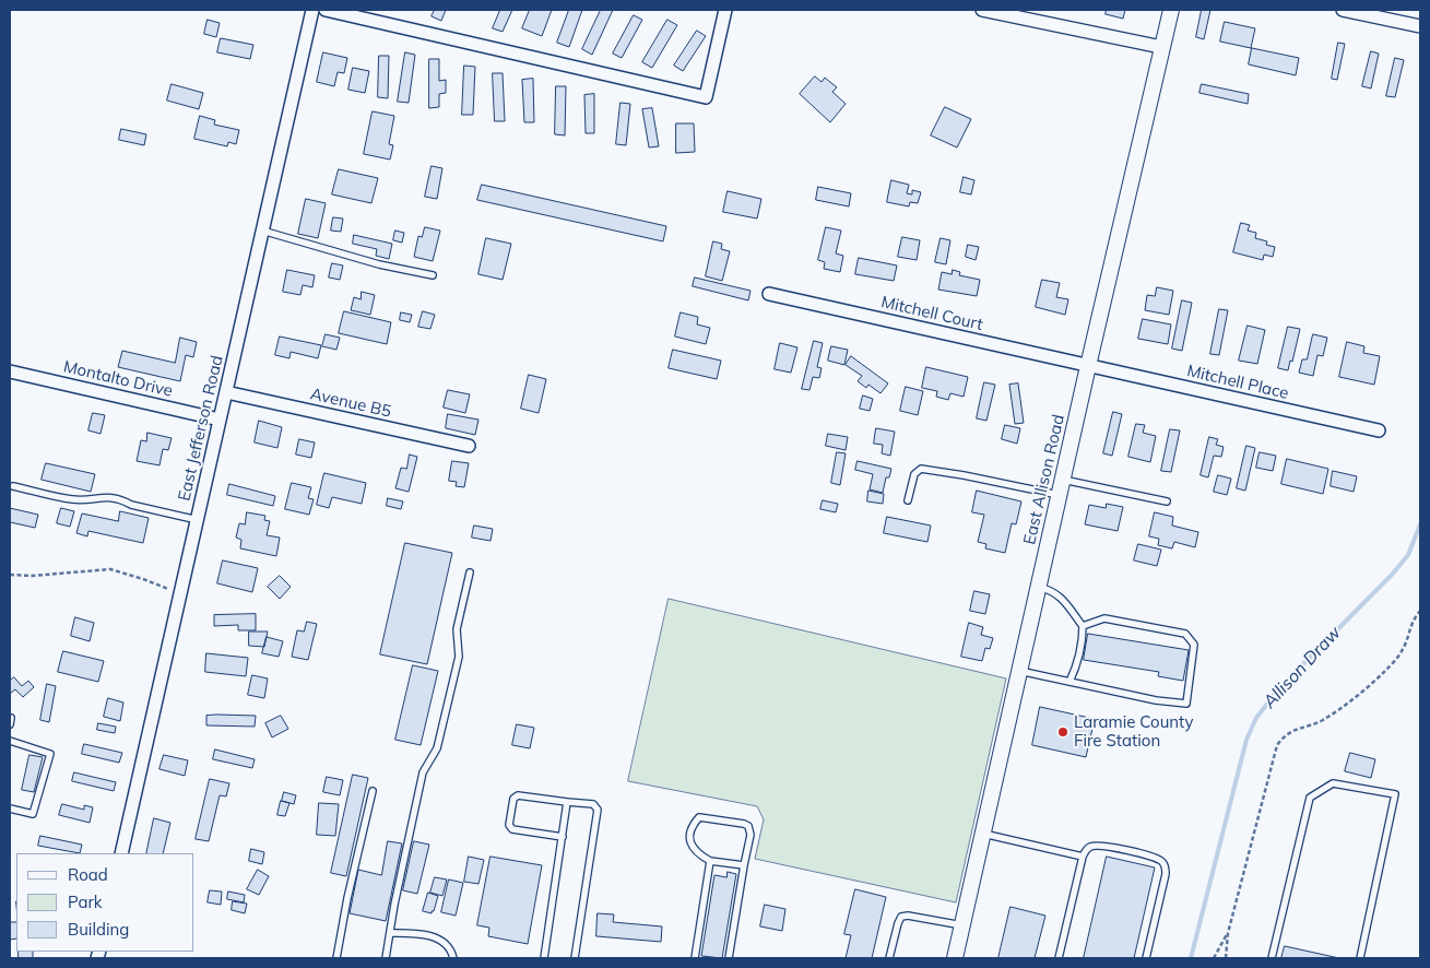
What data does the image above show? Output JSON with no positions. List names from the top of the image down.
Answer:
{
  "streets": {
    "street": [
      "Mitchell Court",
      "Montalto Drive",
      "Mitchell Place",
      "Avenue B5",
      "East Jefferson Road",
      "East Allison Road"
    ]
  },
  "crossings": [
    ["Mitchell Court", "Mitchell Place"],
    ["Mitchell Court", "East Allison Road"],
    ["Montalto Drive", "East Jefferson Road"],
    ["Mitchell Place", "East Allison Road"],
    ["Avenue B5", "East Jefferson Road"]
  ],
  "water": ["Allison Draw"],
  "places": ["Laramie County Fire Station"],
  "legend": ["Road", "Park", "Building"]
}
